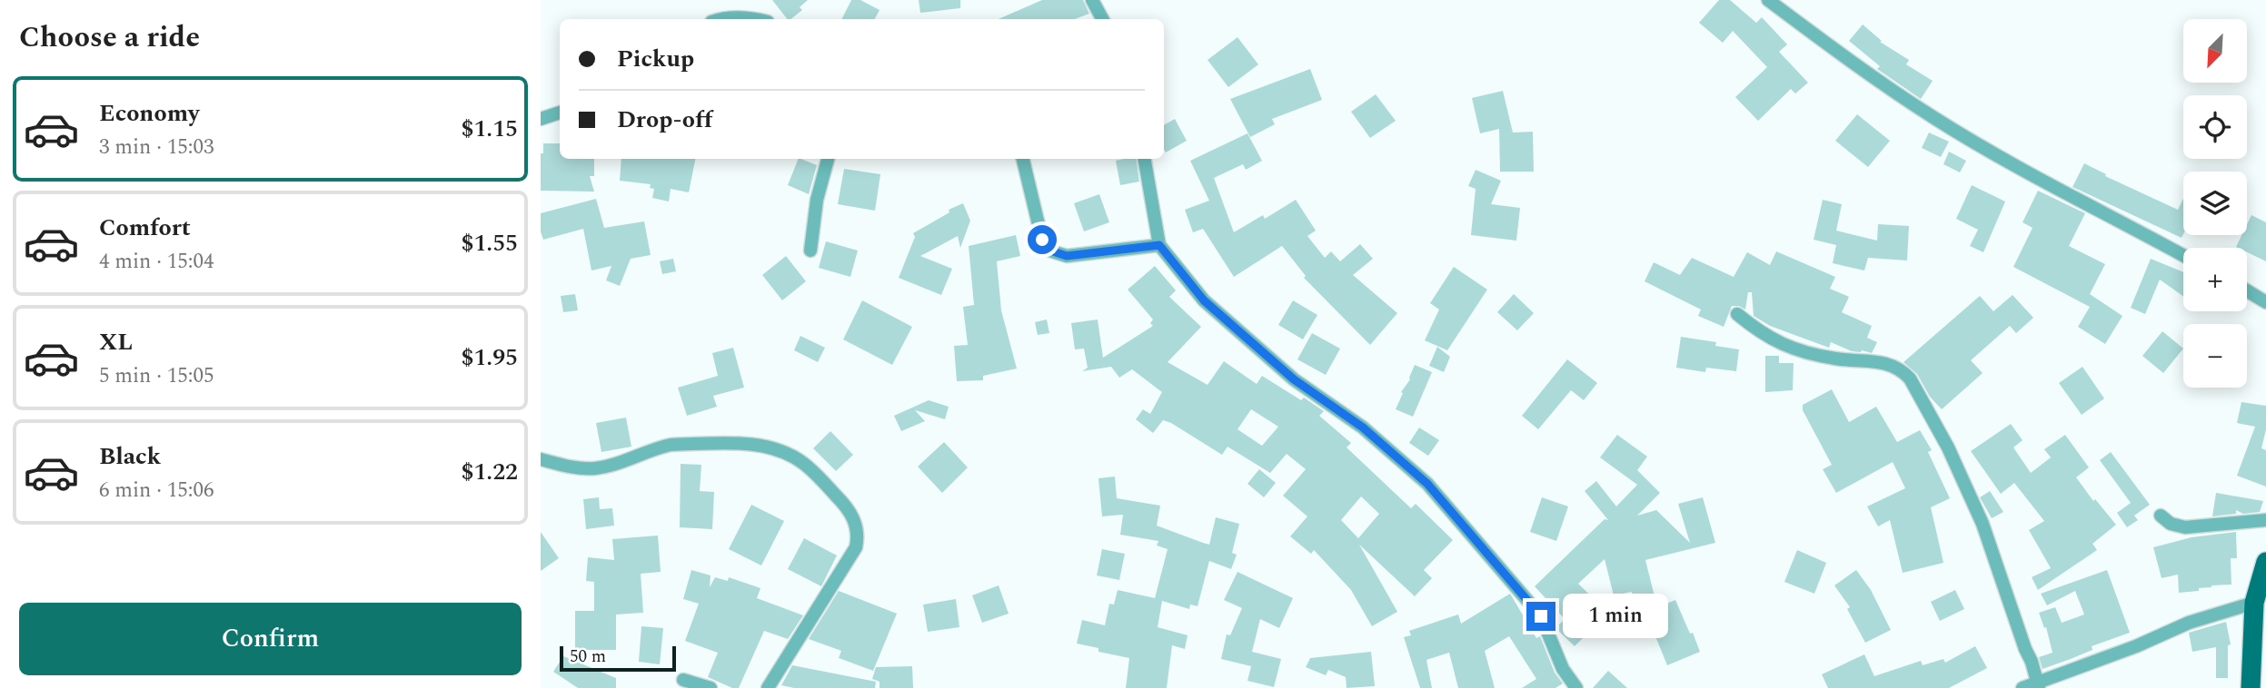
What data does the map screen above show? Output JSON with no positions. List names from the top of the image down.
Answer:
{
  "scale_bar": "50 m",
  "north": "bottom left",
  "page": {
    "heading": "Choose a ride",
    "map_buttons": ["+", "−"],
    "banner": ["Pickup", "Drop-off"],
    "list": [
      {
        "name": "Economy",
        "note": "3 min · 15:03",
        "value": "$1.15"
      },
      {
        "name": "Comfort",
        "note": "4 min · 15:04",
        "value": "$1.55"
      },
      {
        "name": "XL",
        "note": "5 min · 15:05",
        "value": "$1.95"
      },
      {
        "name": "Black",
        "note": "6 min · 15:06",
        "value": "$1.22"
      }
    ],
    "buttons": "Confirm",
    "bubble": "1 min",
    "scale": "50 m"
  }
}
